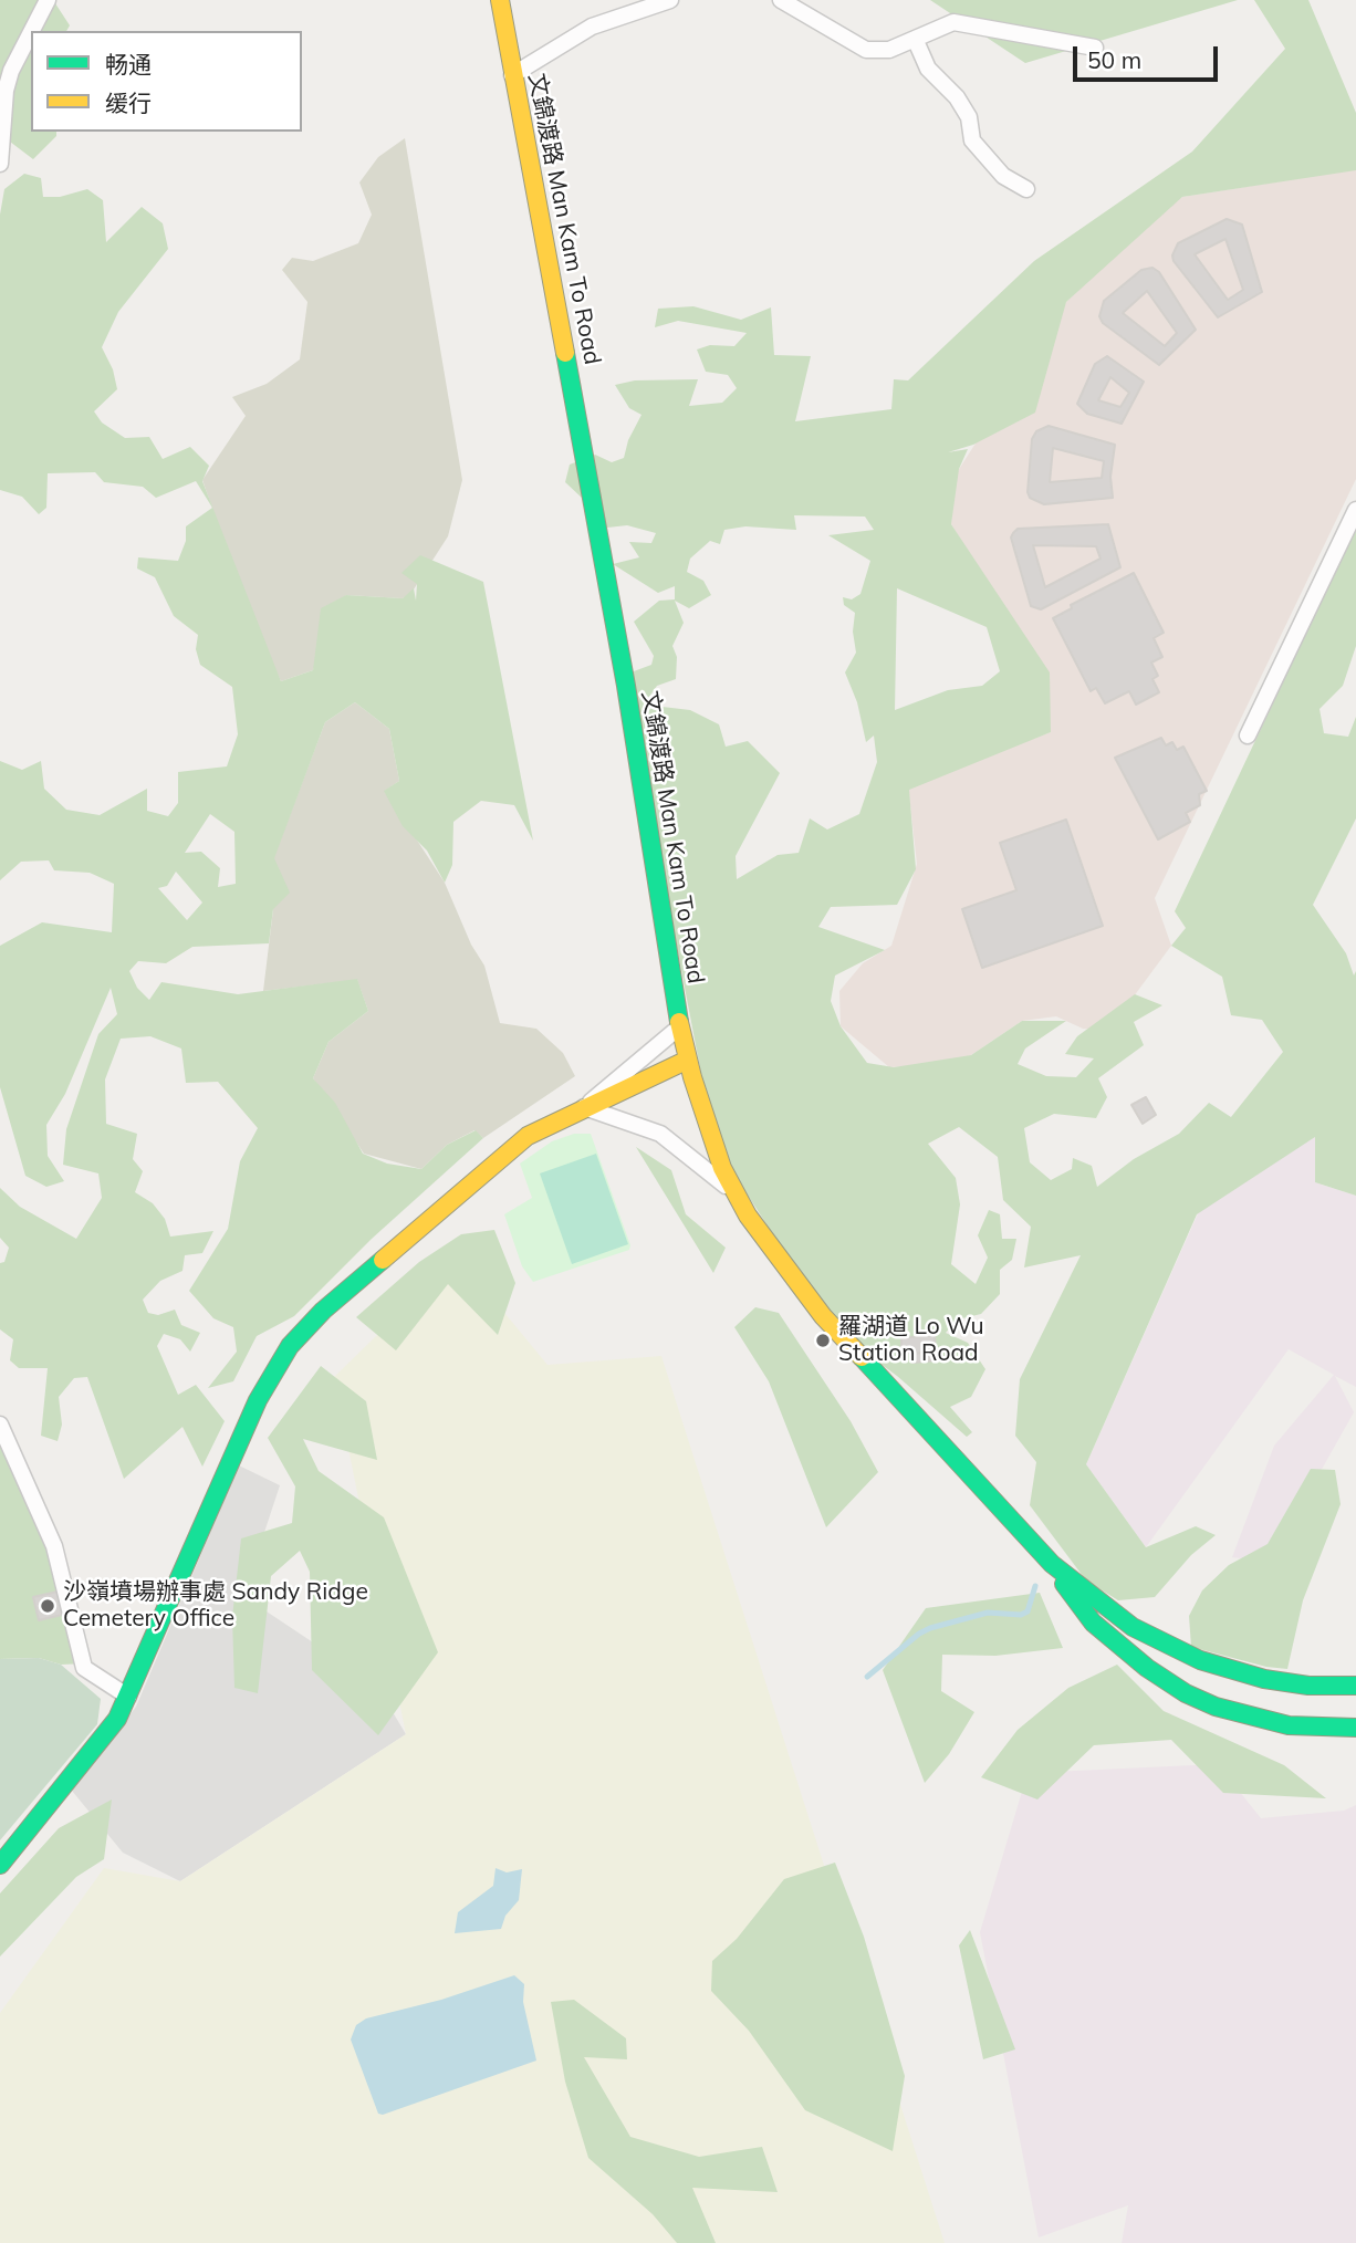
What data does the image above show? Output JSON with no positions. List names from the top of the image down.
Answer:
{
  "streets": {
    "main road": ["文錦渡路 Man Kam To Road"]
  },
  "places": ["羅湖道 Lo Wu Station Road", "沙嶺墳場辦事處 Sandy Ridge Cemetery Office"],
  "legend": ["畅通", "缓行"],
  "scale_bar": "50 m"
}
